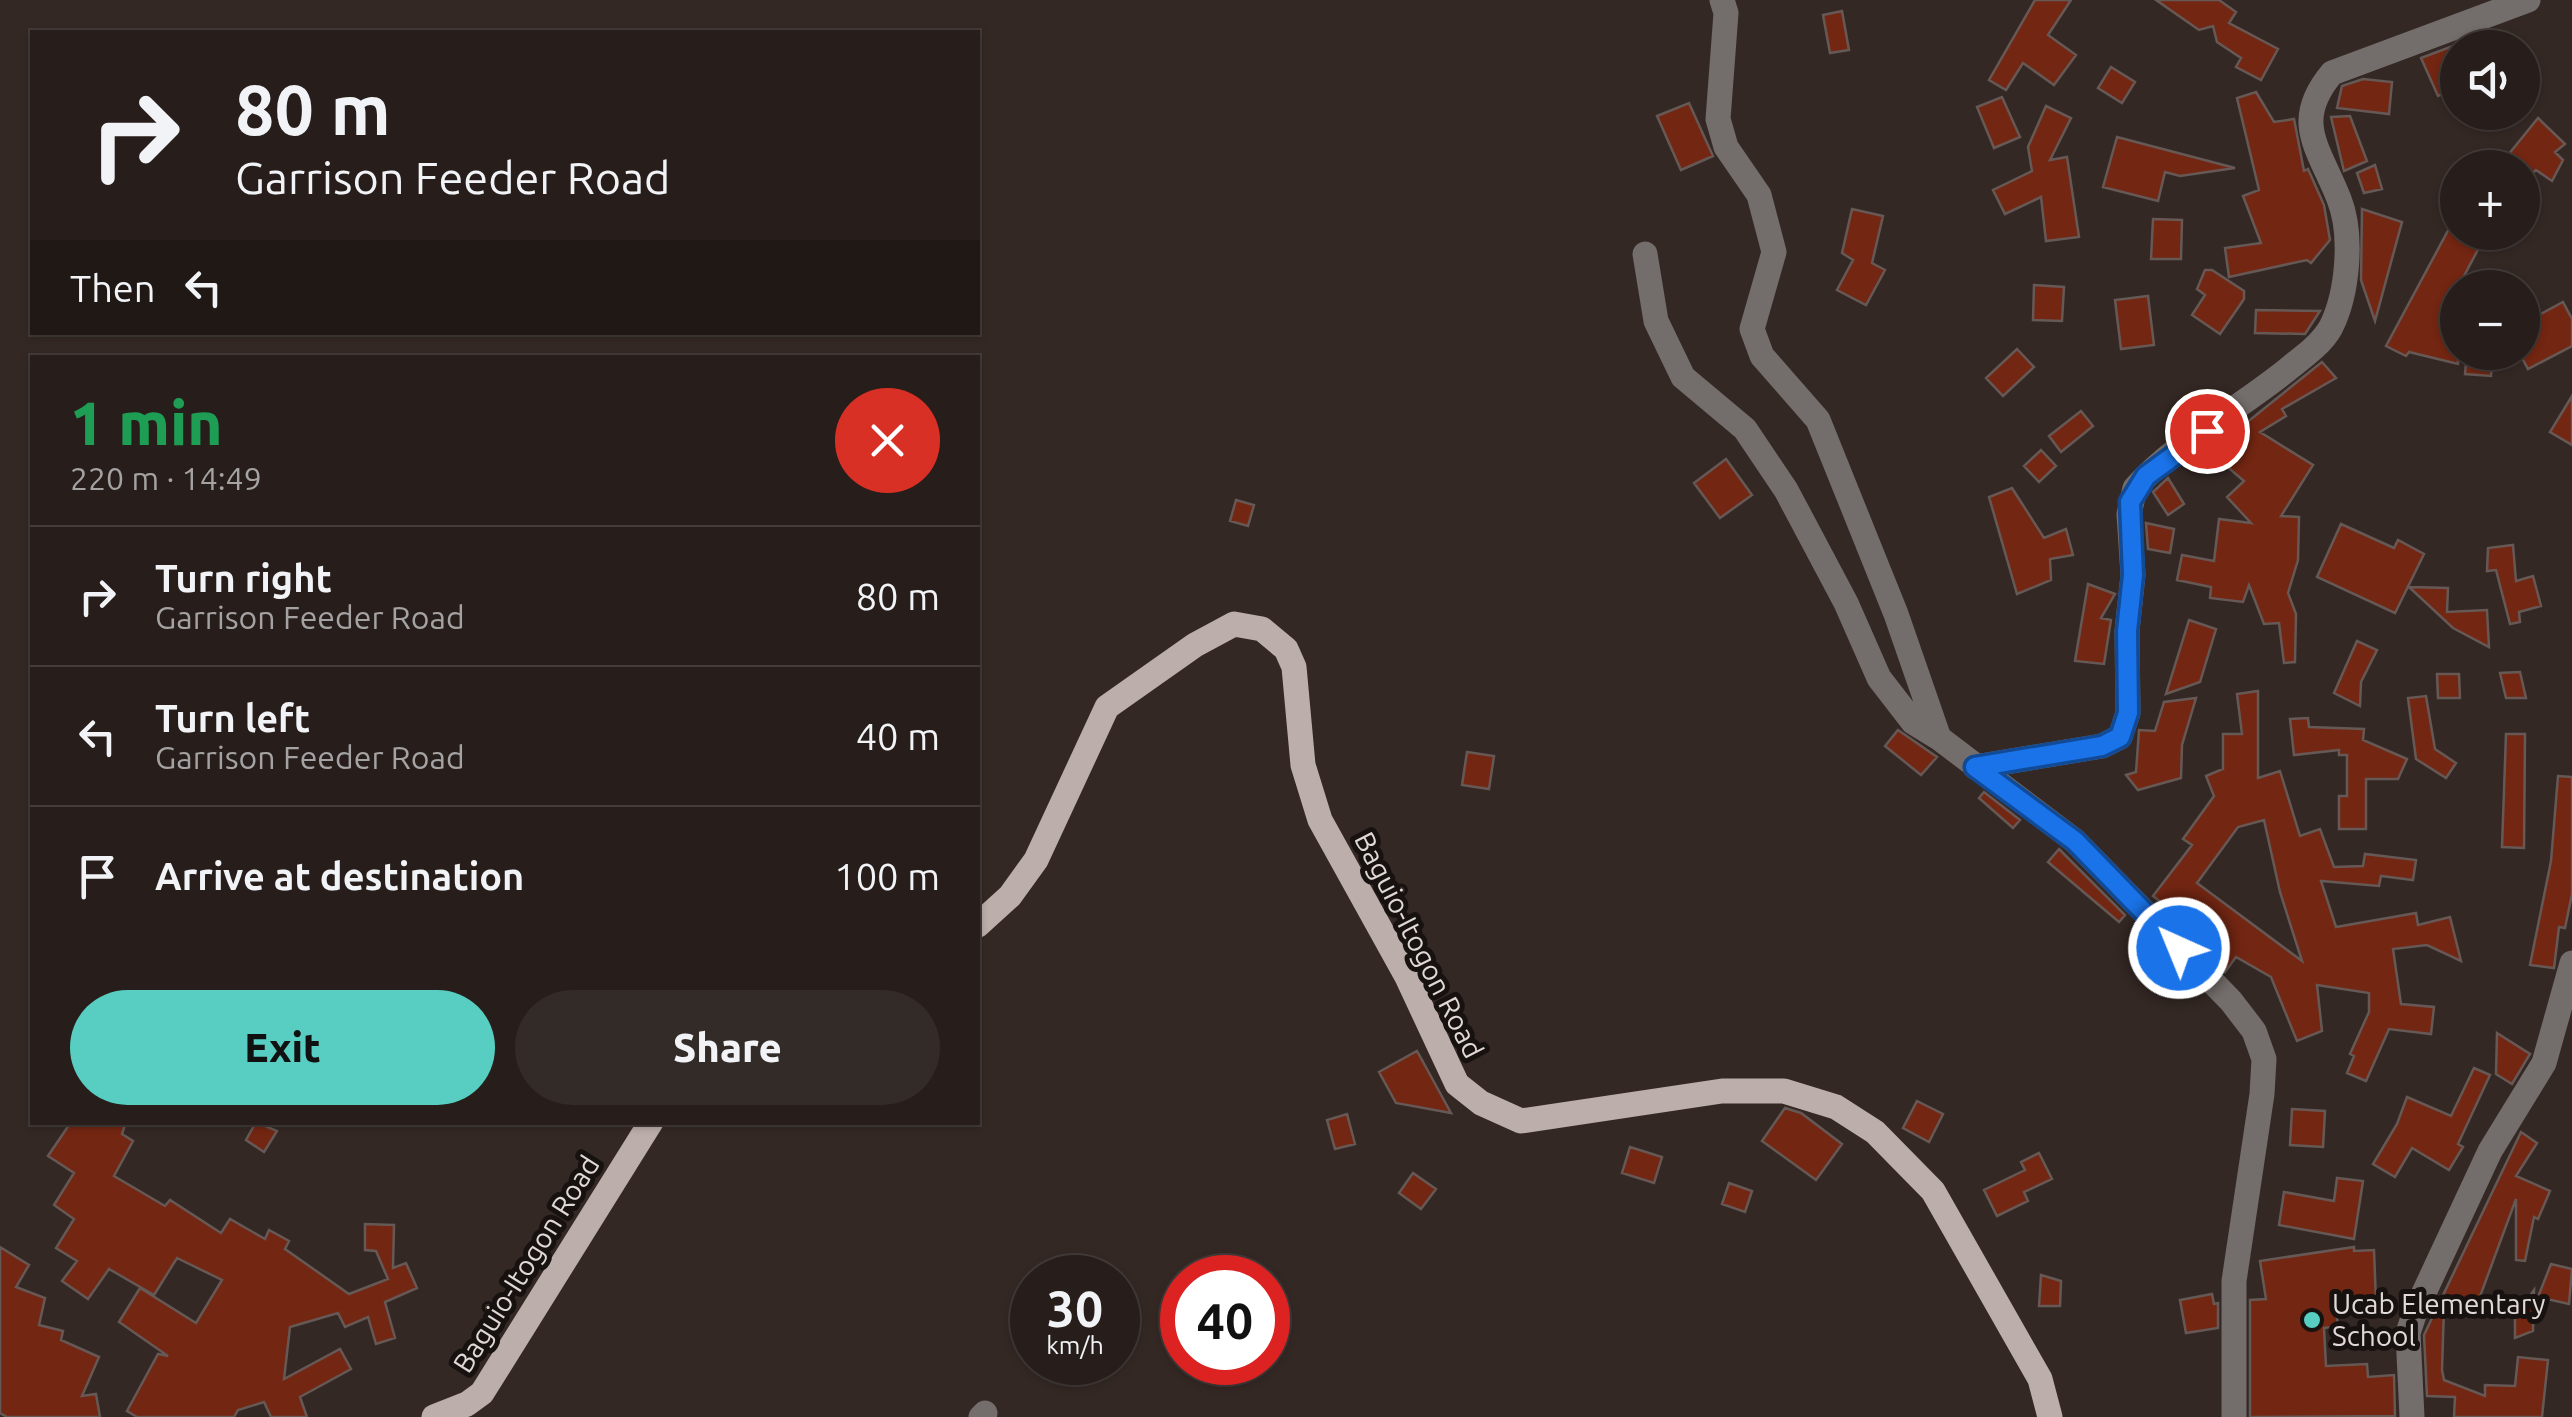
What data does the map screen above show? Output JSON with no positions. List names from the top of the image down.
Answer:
{
  "streets": {
    "main road": ["Baguio-Itogon Road"]
  },
  "places": ["Ucab Elementary School"],
  "page": {
    "map_buttons": ["+", "−"],
    "turn": ["80 m", "Garrison Feeder Road"],
    "then": "Then",
    "heading": ["1 min", "220 m · 14:49"],
    "list": [
      {
        "name": "Turn right",
        "note": "Garrison Feeder Road",
        "value": "80 m"
      },
      {
        "name": "Turn left",
        "note": "Garrison Feeder Road",
        "value": "40 m"
      },
      {
        "name": "Arrive at destination",
        "value": "100 m"
      }
    ],
    "buttons": ["Exit", "Share"],
    "speed": "30 km/h",
    "limit": "40"
  }
}
